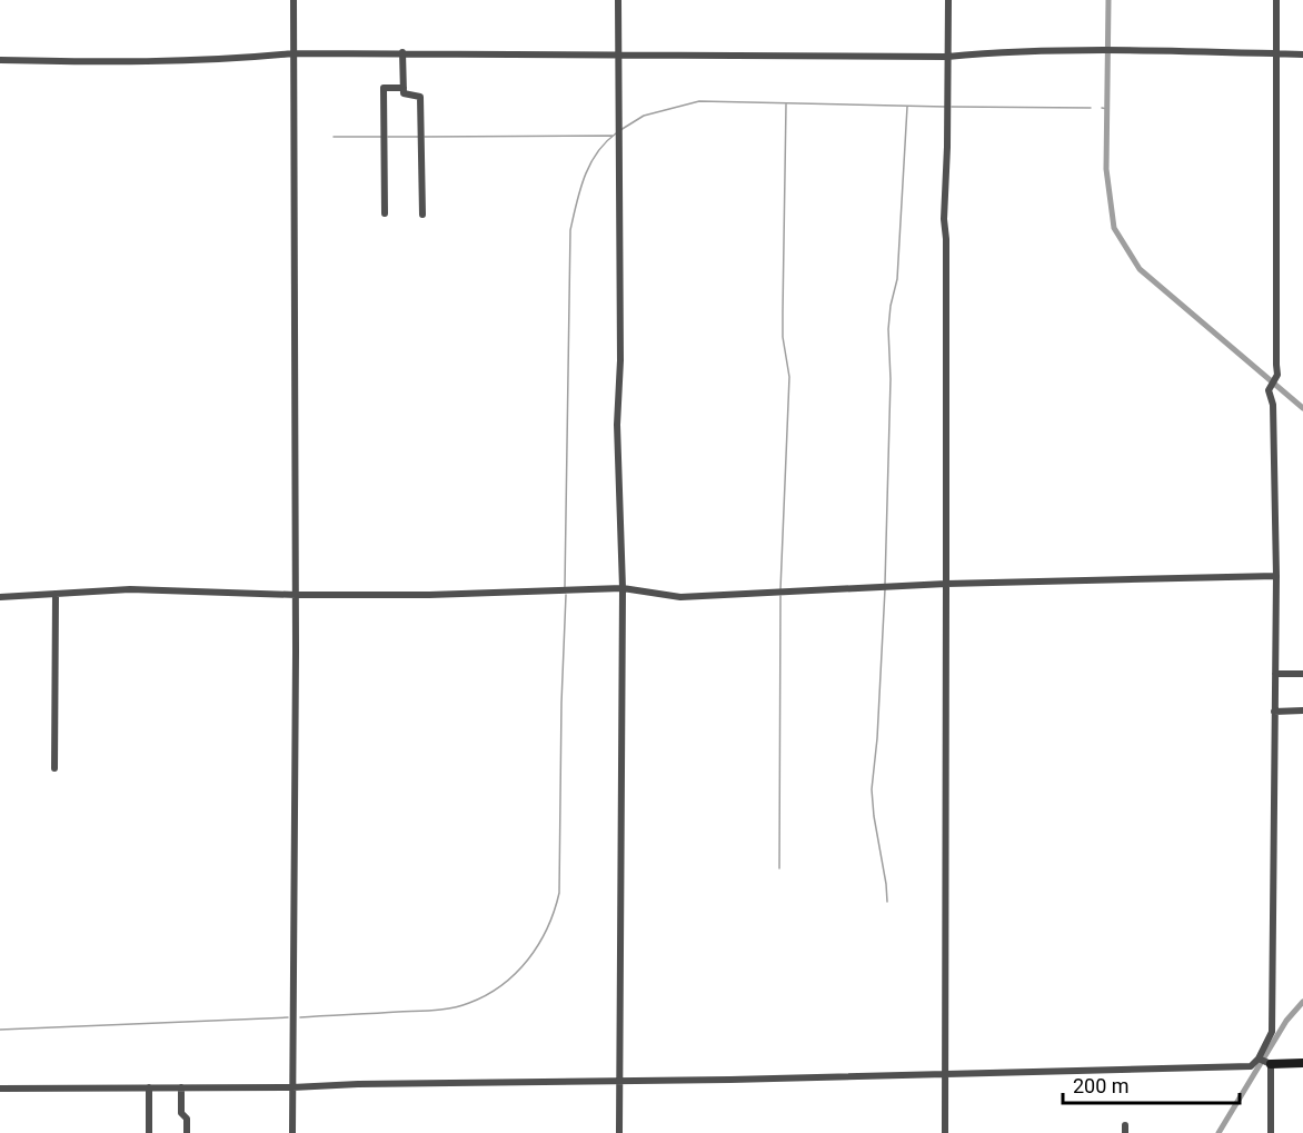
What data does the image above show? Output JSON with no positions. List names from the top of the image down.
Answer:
{
  "scale_bar": "200 m"
}
